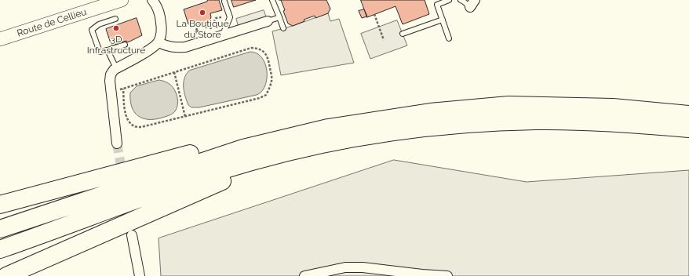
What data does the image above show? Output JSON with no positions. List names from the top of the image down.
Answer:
{
  "streets": {
    "main road": ["Route de Cellieu"]
  },
  "places": ["La Boutique du Store", "3D Infrastructure"]
}
